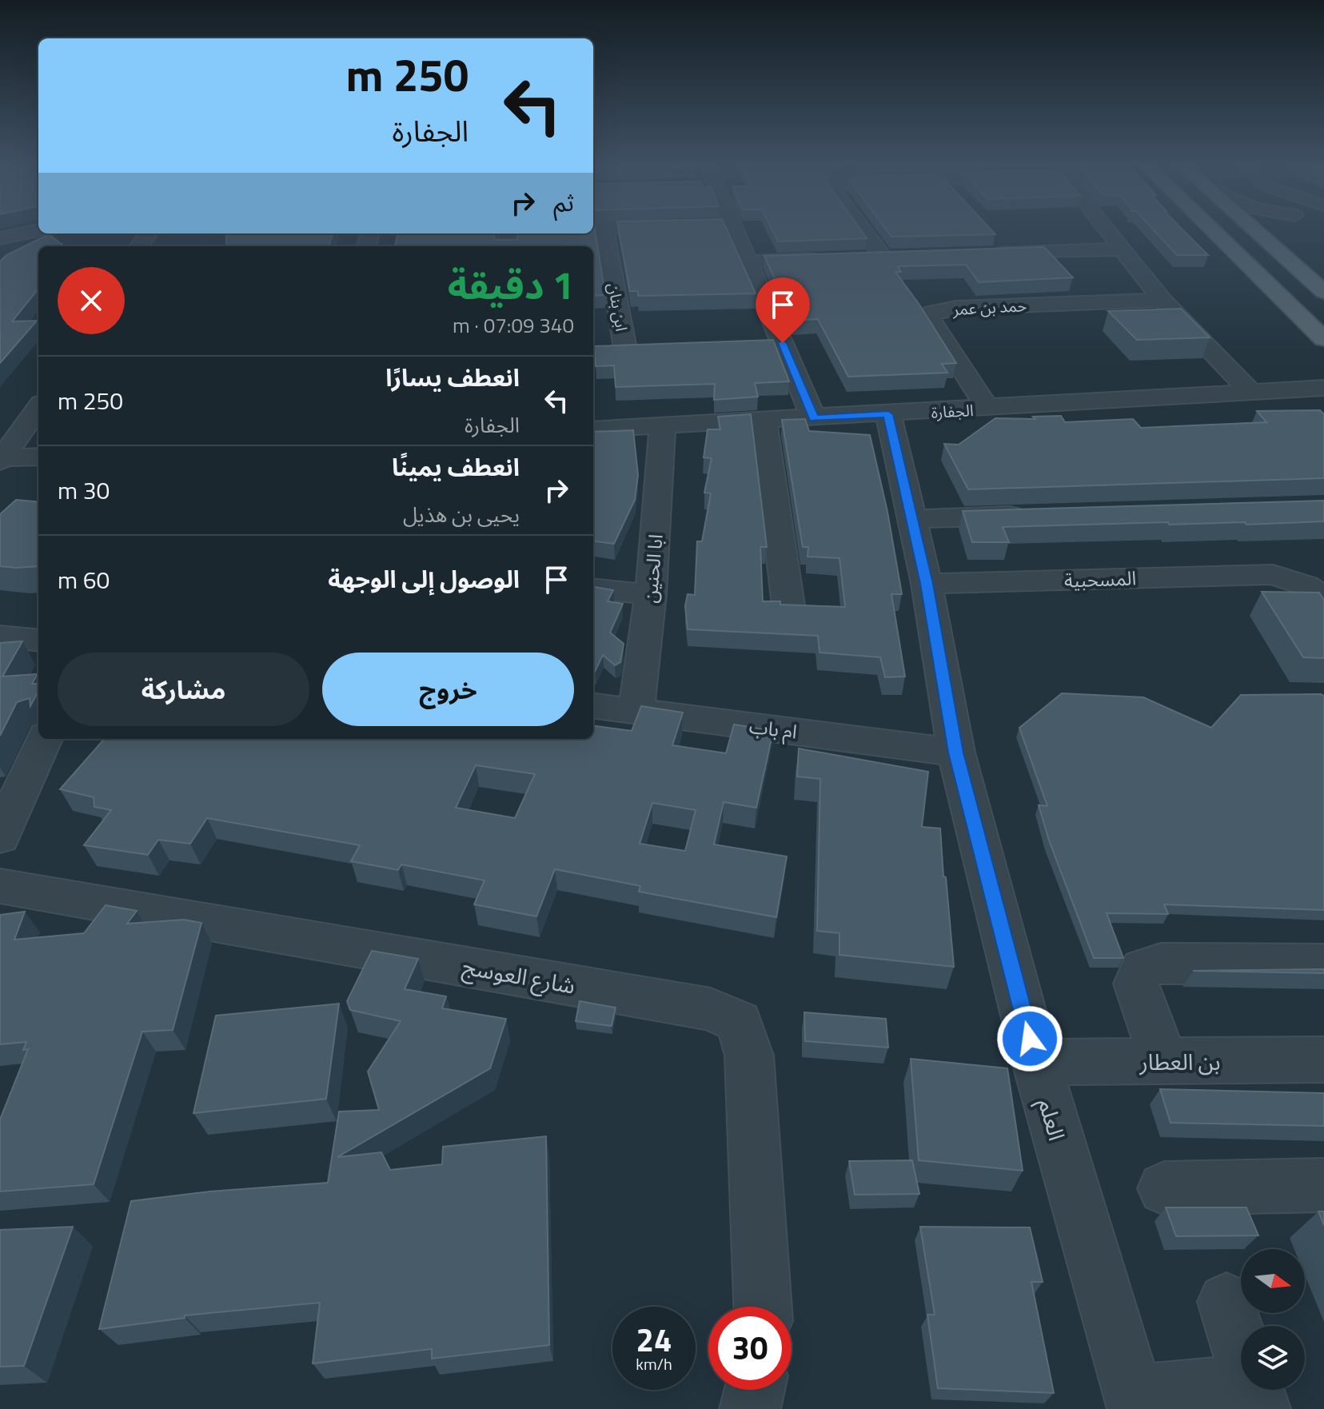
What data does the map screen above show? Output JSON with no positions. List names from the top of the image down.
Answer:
{
  "streets": {
    "street": [
      "ابن بنان",
      "حمد بن عمر",
      "الجفارة",
      "ابا الحنين",
      "المسحبية",
      "ام باب",
      "شارع العوسج",
      "بن العطار",
      "العلم"
    ]
  },
  "crossings": [
    ["حمد بن عمر", "الجفارة"],
    ["الجفارة", "ابا الحنين"],
    ["الجفارة", "العلم"],
    ["ابا الحنين", "ام باب"],
    ["المسحبية", "العلم"],
    ["ام باب", "العلم"],
    ["بن العطار", "العلم"]
  ],
  "north": "right",
  "page": {
    "turn": ["250 m", "الجفارة"],
    "then": "ثم",
    "heading": ["1 دقيقة", "340 m · 07:09"],
    "list": [
      {
        "name": "انعطف يسارًا",
        "note": "الجفارة",
        "value": "250 m"
      },
      {
        "name": "انعطف يمينًا",
        "note": "يحيى بن هذيل",
        "value": "30 m"
      },
      {
        "name": "الوصول إلى الوجهة",
        "value": "60 m"
      }
    ],
    "buttons": ["خروج", "مشاركة"],
    "speed": "24 km/h",
    "limit": "30"
  }
}
